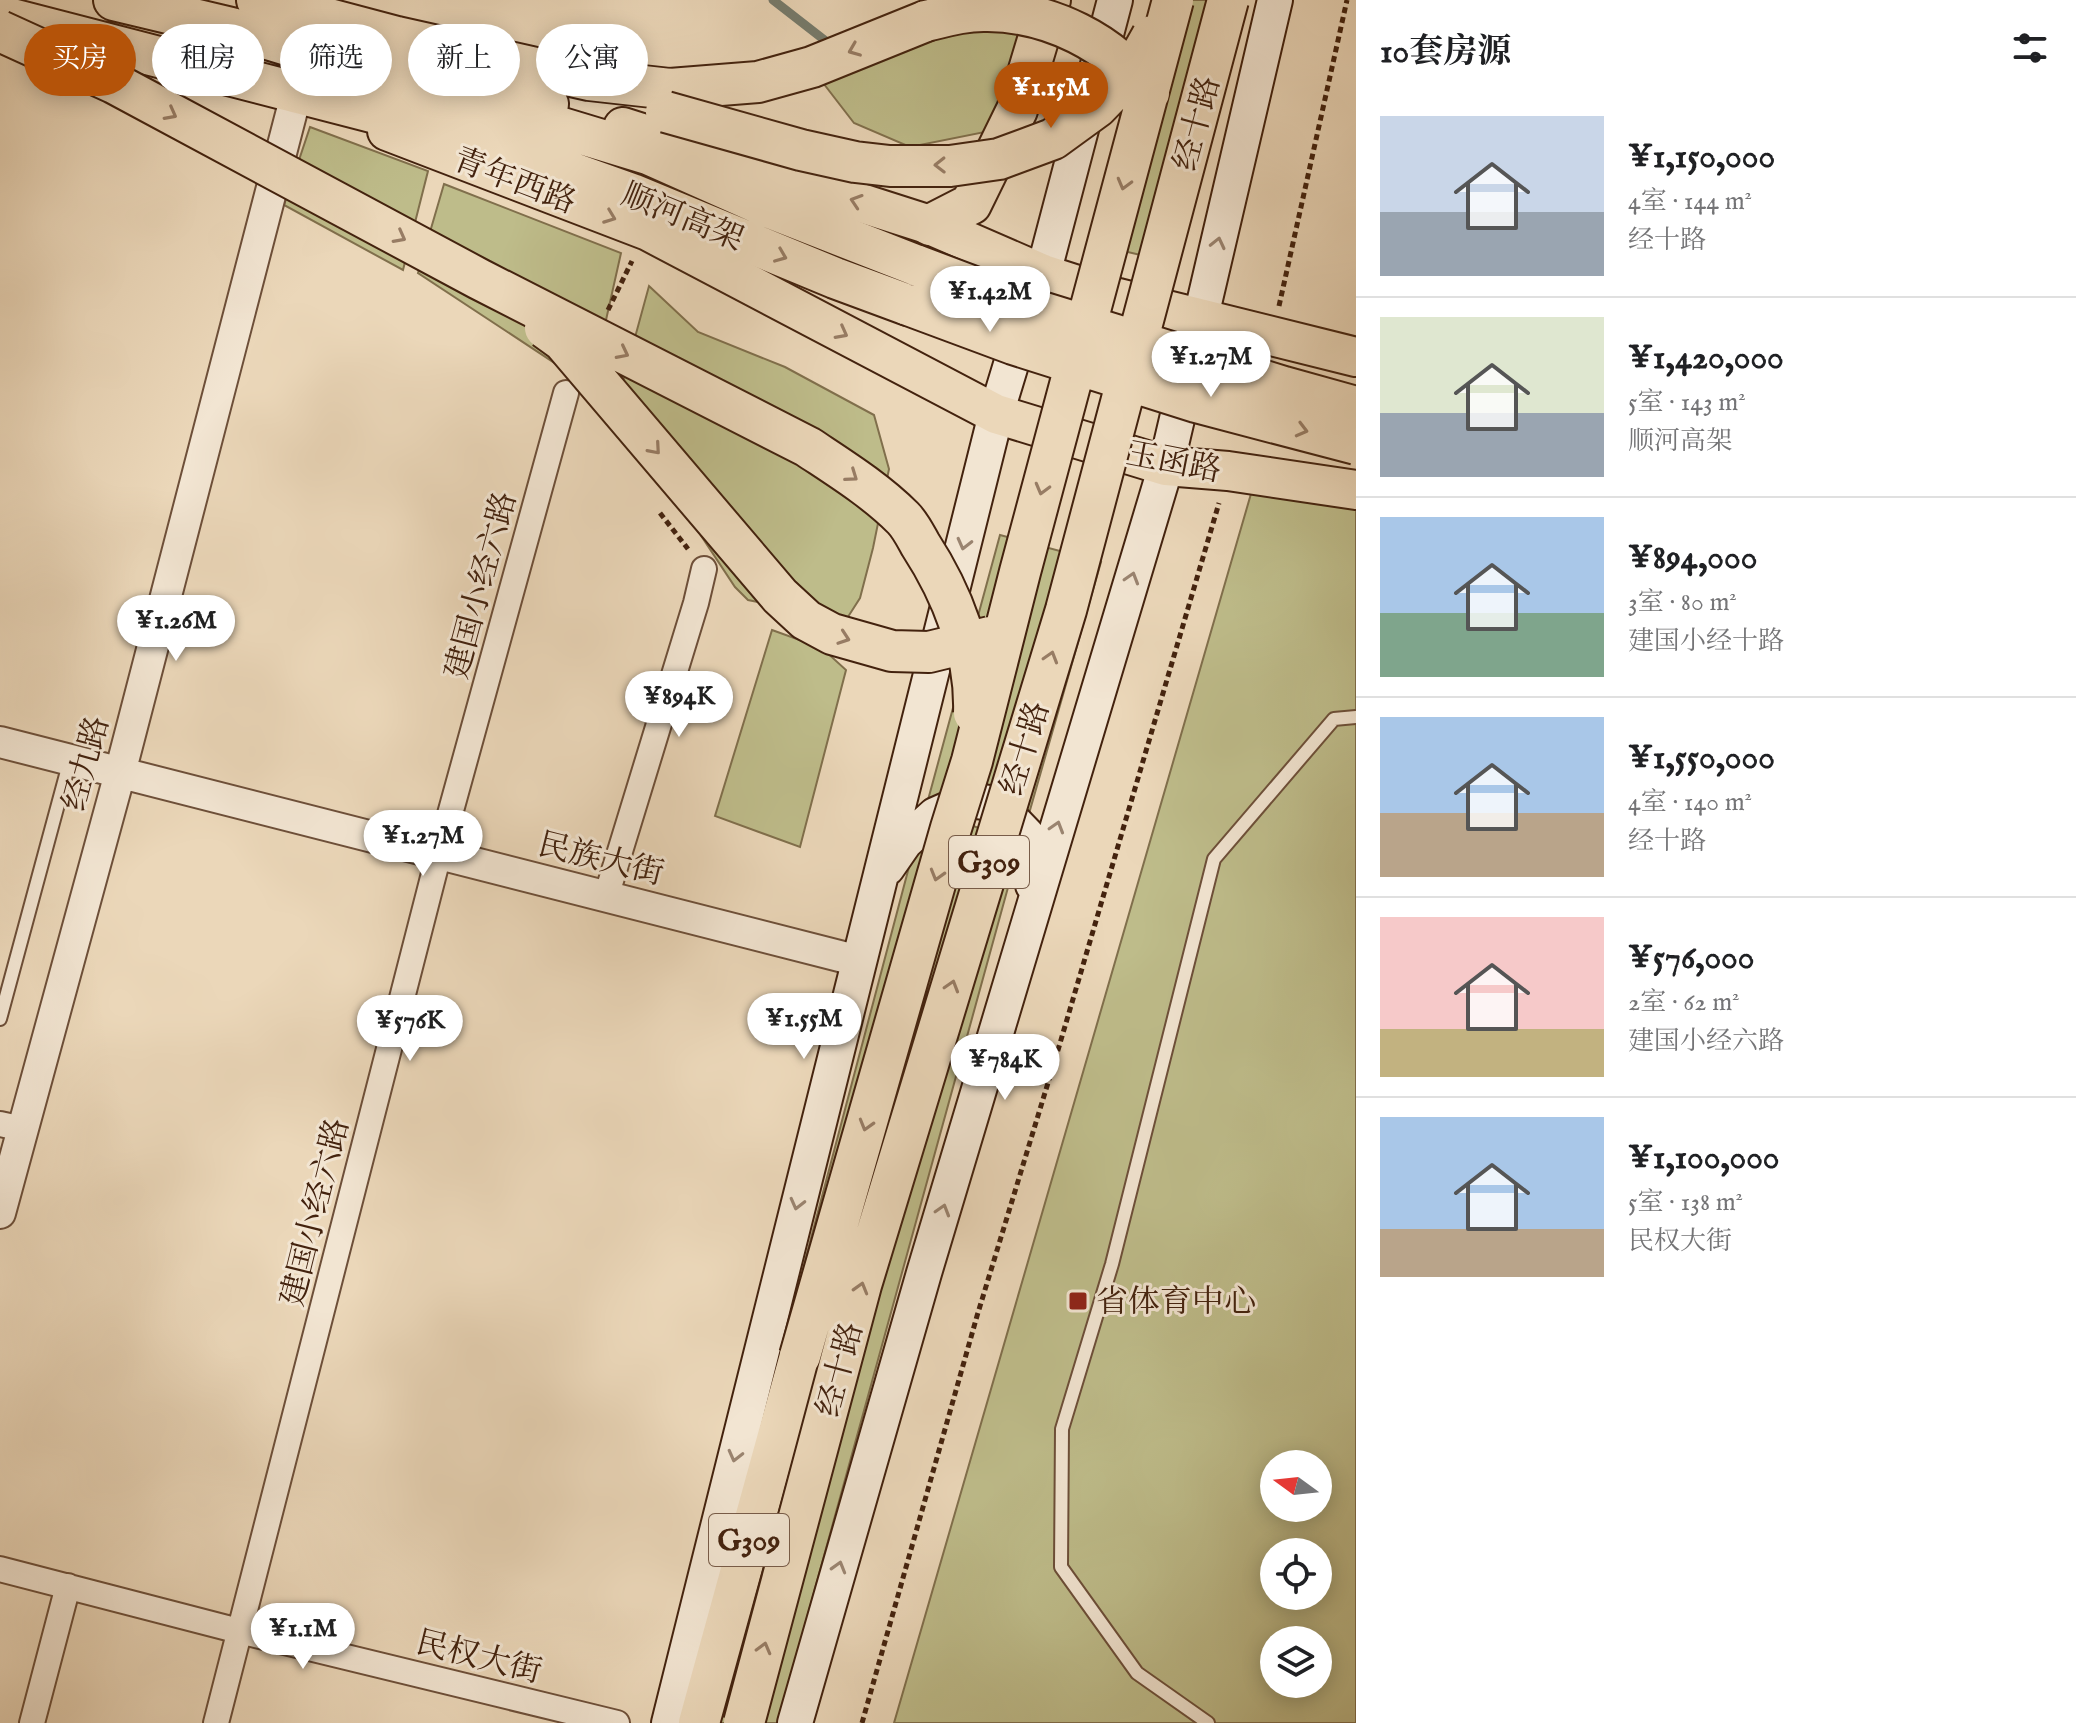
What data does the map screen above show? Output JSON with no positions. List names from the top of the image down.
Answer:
{
  "streets": {
    "highway": ["经十路", "顺河高架", "G309"],
    "main road": ["青年西路", "玉函路"],
    "street": [
      "建国小经六路",
      "经九路",
      "民族大街",
      "民权大街"
    ]
  },
  "crossings": [
    ["经十路", "玉函路"],
    ["青年西路", "玉函路"],
    ["青年西路", "经九路"],
    ["建国小经六路", "民族大街"],
    ["建国小经六路", "民权大街"],
    ["经九路", "民族大街"]
  ],
  "places": {
    "transit": ["省体育中心"]
  },
  "north": "left",
  "page": {
    "heading": "10套房源",
    "chip": [
      "买房",
      "租房",
      "筛选",
      "新上",
      "公寓"
    ],
    "price": [
      "¥1.15M",
      "¥1.42M",
      "¥1.27M",
      "¥1.26M",
      "¥894K",
      "¥1.27M",
      "¥1.55M",
      "¥576K",
      "¥784K",
      "¥1.1M"
    ],
    "list": [
      {
        "name": "¥1,150,000",
        "note": "4室 · 144 m² · 经十路"
      },
      {
        "name": "¥1,420,000",
        "note": "5室 · 143 m² · 顺河高架"
      },
      {
        "name": "¥894,000",
        "note": "3室 · 80 m² · 建国小经十路"
      },
      {
        "name": "¥1,550,000",
        "note": "4室 · 140 m² · 经十路"
      },
      {
        "name": "¥576,000",
        "note": "2室 · 62 m² · 建国小经六路"
      },
      {
        "name": "¥1,100,000",
        "note": "5室 · 138 m² · 民权大街"
      }
    ]
  }
}
